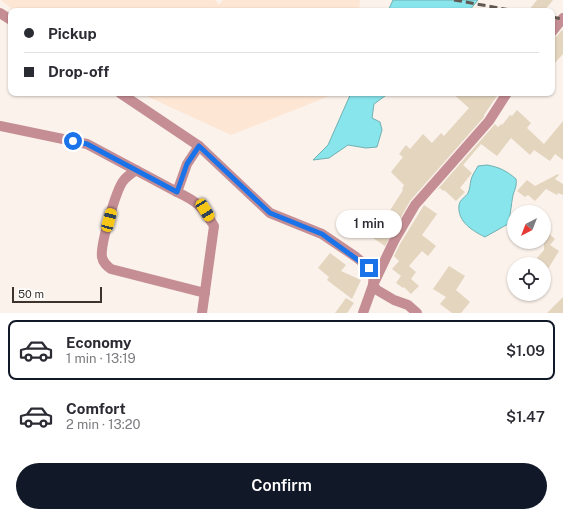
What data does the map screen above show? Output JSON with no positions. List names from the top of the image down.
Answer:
{
  "scale_bar": "50 m",
  "north": "bottom left",
  "page": {
    "banner": ["Pickup", "Drop-off"],
    "bubble": "1 min",
    "scale": "50 m",
    "list": [
      {
        "name": "Economy",
        "note": "1 min · 13:19",
        "value": "$1.09"
      },
      {
        "name": "Comfort",
        "note": "2 min · 13:20",
        "value": "$1.47"
      }
    ],
    "buttons": "Confirm"
  }
}
